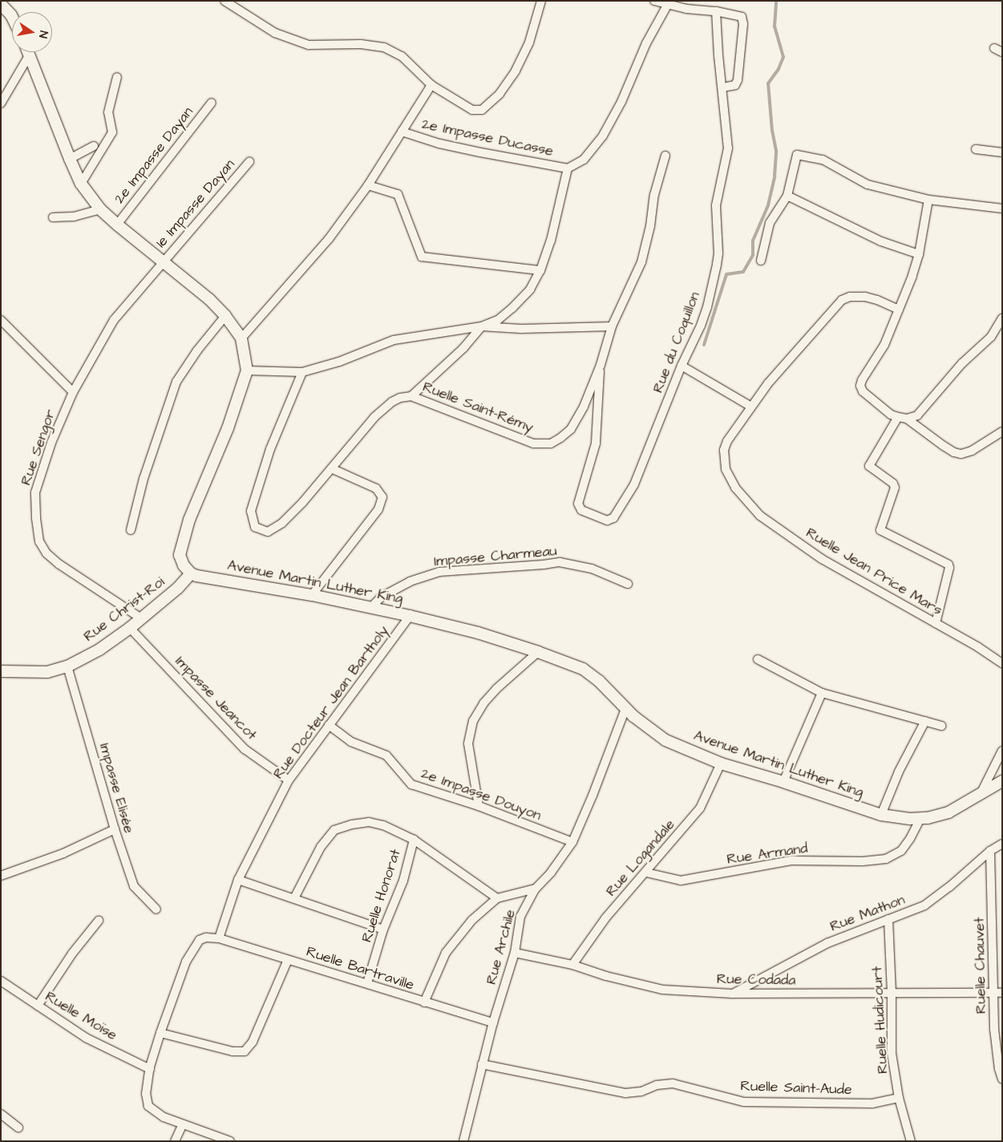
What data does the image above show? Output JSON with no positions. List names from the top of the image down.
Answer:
{
  "streets": {
    "main road": ["Avenue Martin Luther King", "Rue Christ-Roi"],
    "street": [
      "2e Impasse Ducasse",
      "2e Impasse Dayan",
      "1e Impasse Dayan",
      "Rue du Coquillon",
      "Ruelle Saint-Rémy",
      "Rue Sengor",
      "Impasse Charmeau",
      "Ruelle Jean Price Mars",
      "Impasse Jeancot",
      "Rue Docteur Jean Bartholy",
      "Impasse Elisée",
      "2e Impasse Douyon",
      "Rue Armand",
      "Rue Logandale",
      "Ruelle Honorat",
      "Rue Mathon",
      "Rue Archile",
      "Ruelle Chauvet",
      "Ruelle Bartraville",
      "Rue Codada",
      "Ruelle Moïse",
      "Ruelle Hudicourt",
      "Ruelle Saint-Aude"
    ]
  },
  "crossings": [
    ["1e Impasse Dayan", "Rue Sengor"],
    ["Rue du Coquillon", "Ruelle Saint-Rémy"],
    ["Rue Sengor", "Rue Christ-Roi"],
    ["Impasse Charmeau", "Avenue Martin Luther King"],
    ["Avenue Martin Luther King", "Rue Christ-Roi"],
    ["Avenue Martin Luther King", "Rue Docteur Jean Bartholy"],
    ["Avenue Martin Luther King", "Rue Armand"],
    ["Avenue Martin Luther King", "Rue Logandale"],
    ["Avenue Martin Luther King", "Rue Archile"],
    ["Rue Christ-Roi", "Impasse Jeancot"],
    ["Rue Christ-Roi", "Impasse Elisée"],
    ["Impasse Jeancot", "Rue Docteur Jean Bartholy"],
    ["Rue Docteur Jean Bartholy", "2e Impasse Douyon"],
    ["Rue Docteur Jean Bartholy", "Ruelle Bartraville"],
    ["2e Impasse Douyon", "Rue Archile"],
    ["Rue Armand", "Rue Logandale"],
    ["Rue Logandale", "Rue Codada"],
    ["Ruelle Honorat", "Ruelle Bartraville"],
    ["Rue Mathon", "Ruelle Chauvet"],
    ["Rue Mathon", "Rue Codada"],
    ["Rue Mathon", "Ruelle Hudicourt"],
    ["Rue Archile", "Ruelle Bartraville"],
    ["Rue Archile", "Rue Codada"],
    ["Rue Archile", "Ruelle Saint-Aude"],
    ["Ruelle Chauvet", "Rue Codada"],
    ["Rue Codada", "Ruelle Hudicourt"],
    ["Ruelle Hudicourt", "Ruelle Saint-Aude"]
  ],
  "north": "right"
}
